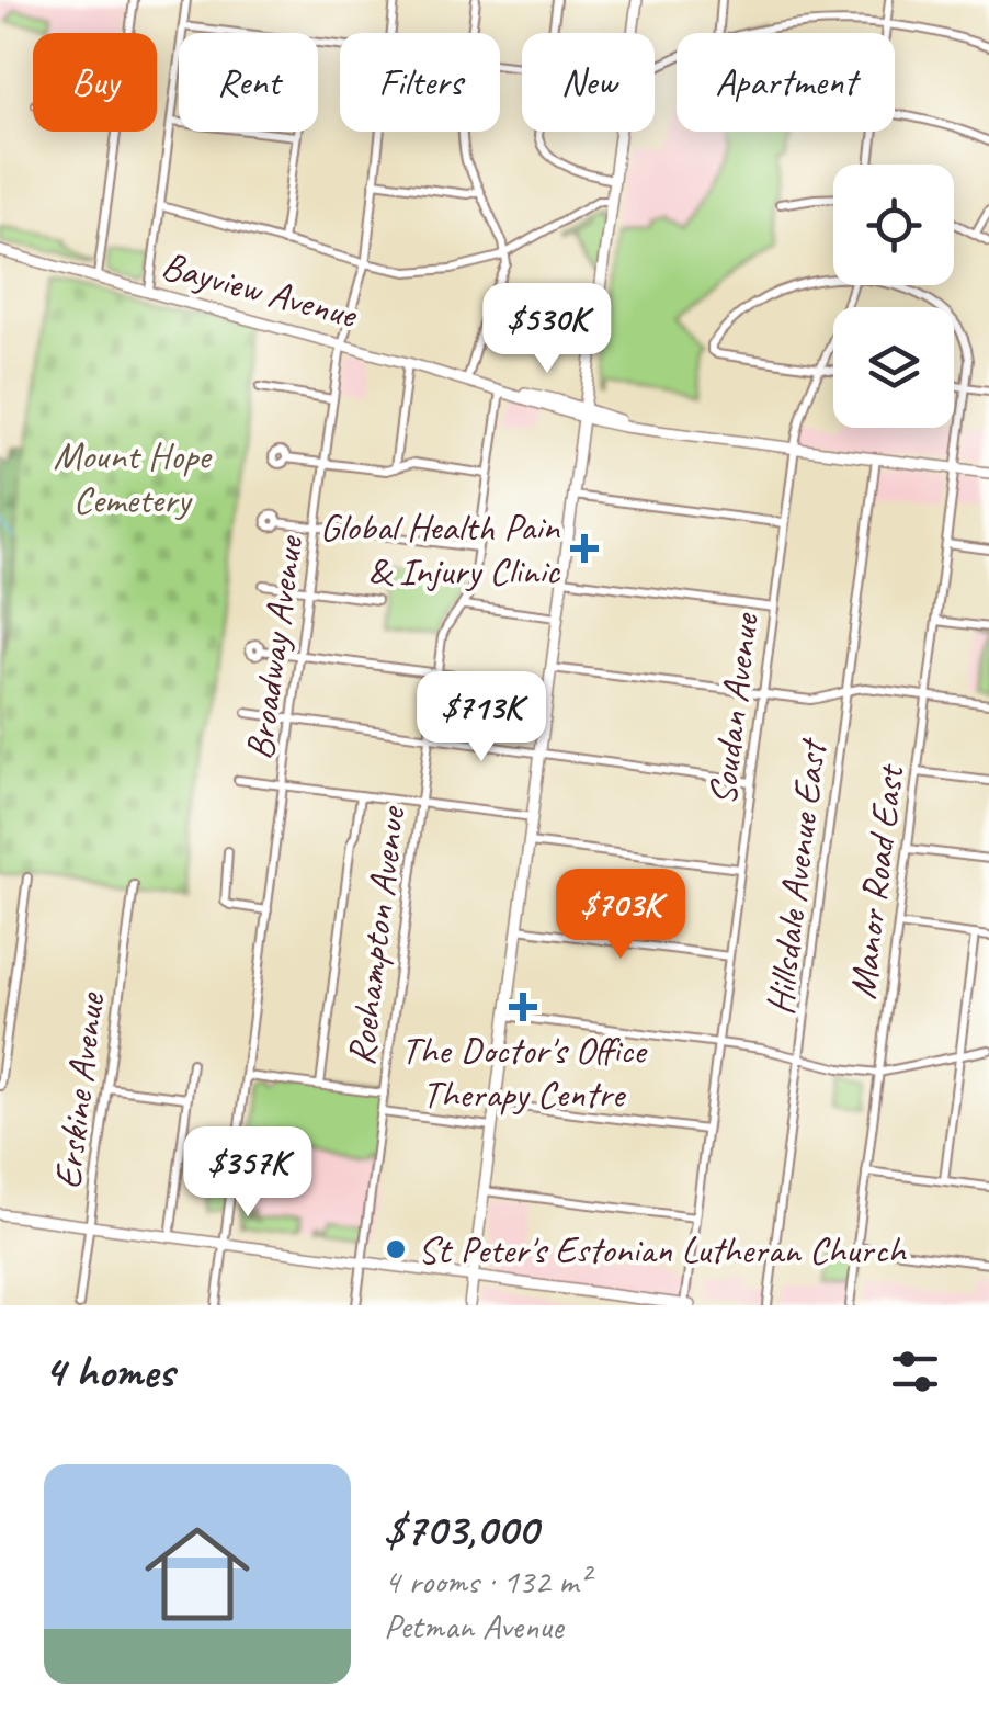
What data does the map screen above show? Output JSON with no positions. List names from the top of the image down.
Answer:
{
  "streets": {
    "main road": ["Bayview Avenue"],
    "street": [
      "Broadway Avenue",
      "Soudan Avenue",
      "Hillsdale Avenue East",
      "Manor Road East",
      "Roehampton Avenue",
      "Erskine Avenue"
    ]
  },
  "crossings": [
    ["Bayview Avenue", "Broadway Avenue"],
    ["Bayview Avenue", "Soudan Avenue"],
    ["Bayview Avenue", "Hillsdale Avenue East"],
    ["Bayview Avenue", "Manor Road East"],
    ["Bayview Avenue", "Roehampton Avenue"],
    ["Soudan Avenue", "Manor Road East"]
  ],
  "parks": ["Mount Hope Cemetery"],
  "places": {
    "health": ["Global Health Pain & Injury Clinic", "The Doctor's Office Therapy Centre"],
    "other": ["St Peter's Estonian Lutheran Church"]
  },
  "page": {
    "chip": [
      "Buy",
      "Rent",
      "Filters",
      "New",
      "Apartment"
    ],
    "price": [
      "$530K",
      "$713K",
      "$703K",
      "$357K"
    ],
    "heading": "4 homes",
    "list": [
      {
        "name": "$703,000",
        "note": "4 rooms · 132 m² · Petman Avenue"
      }
    ]
  }
}
